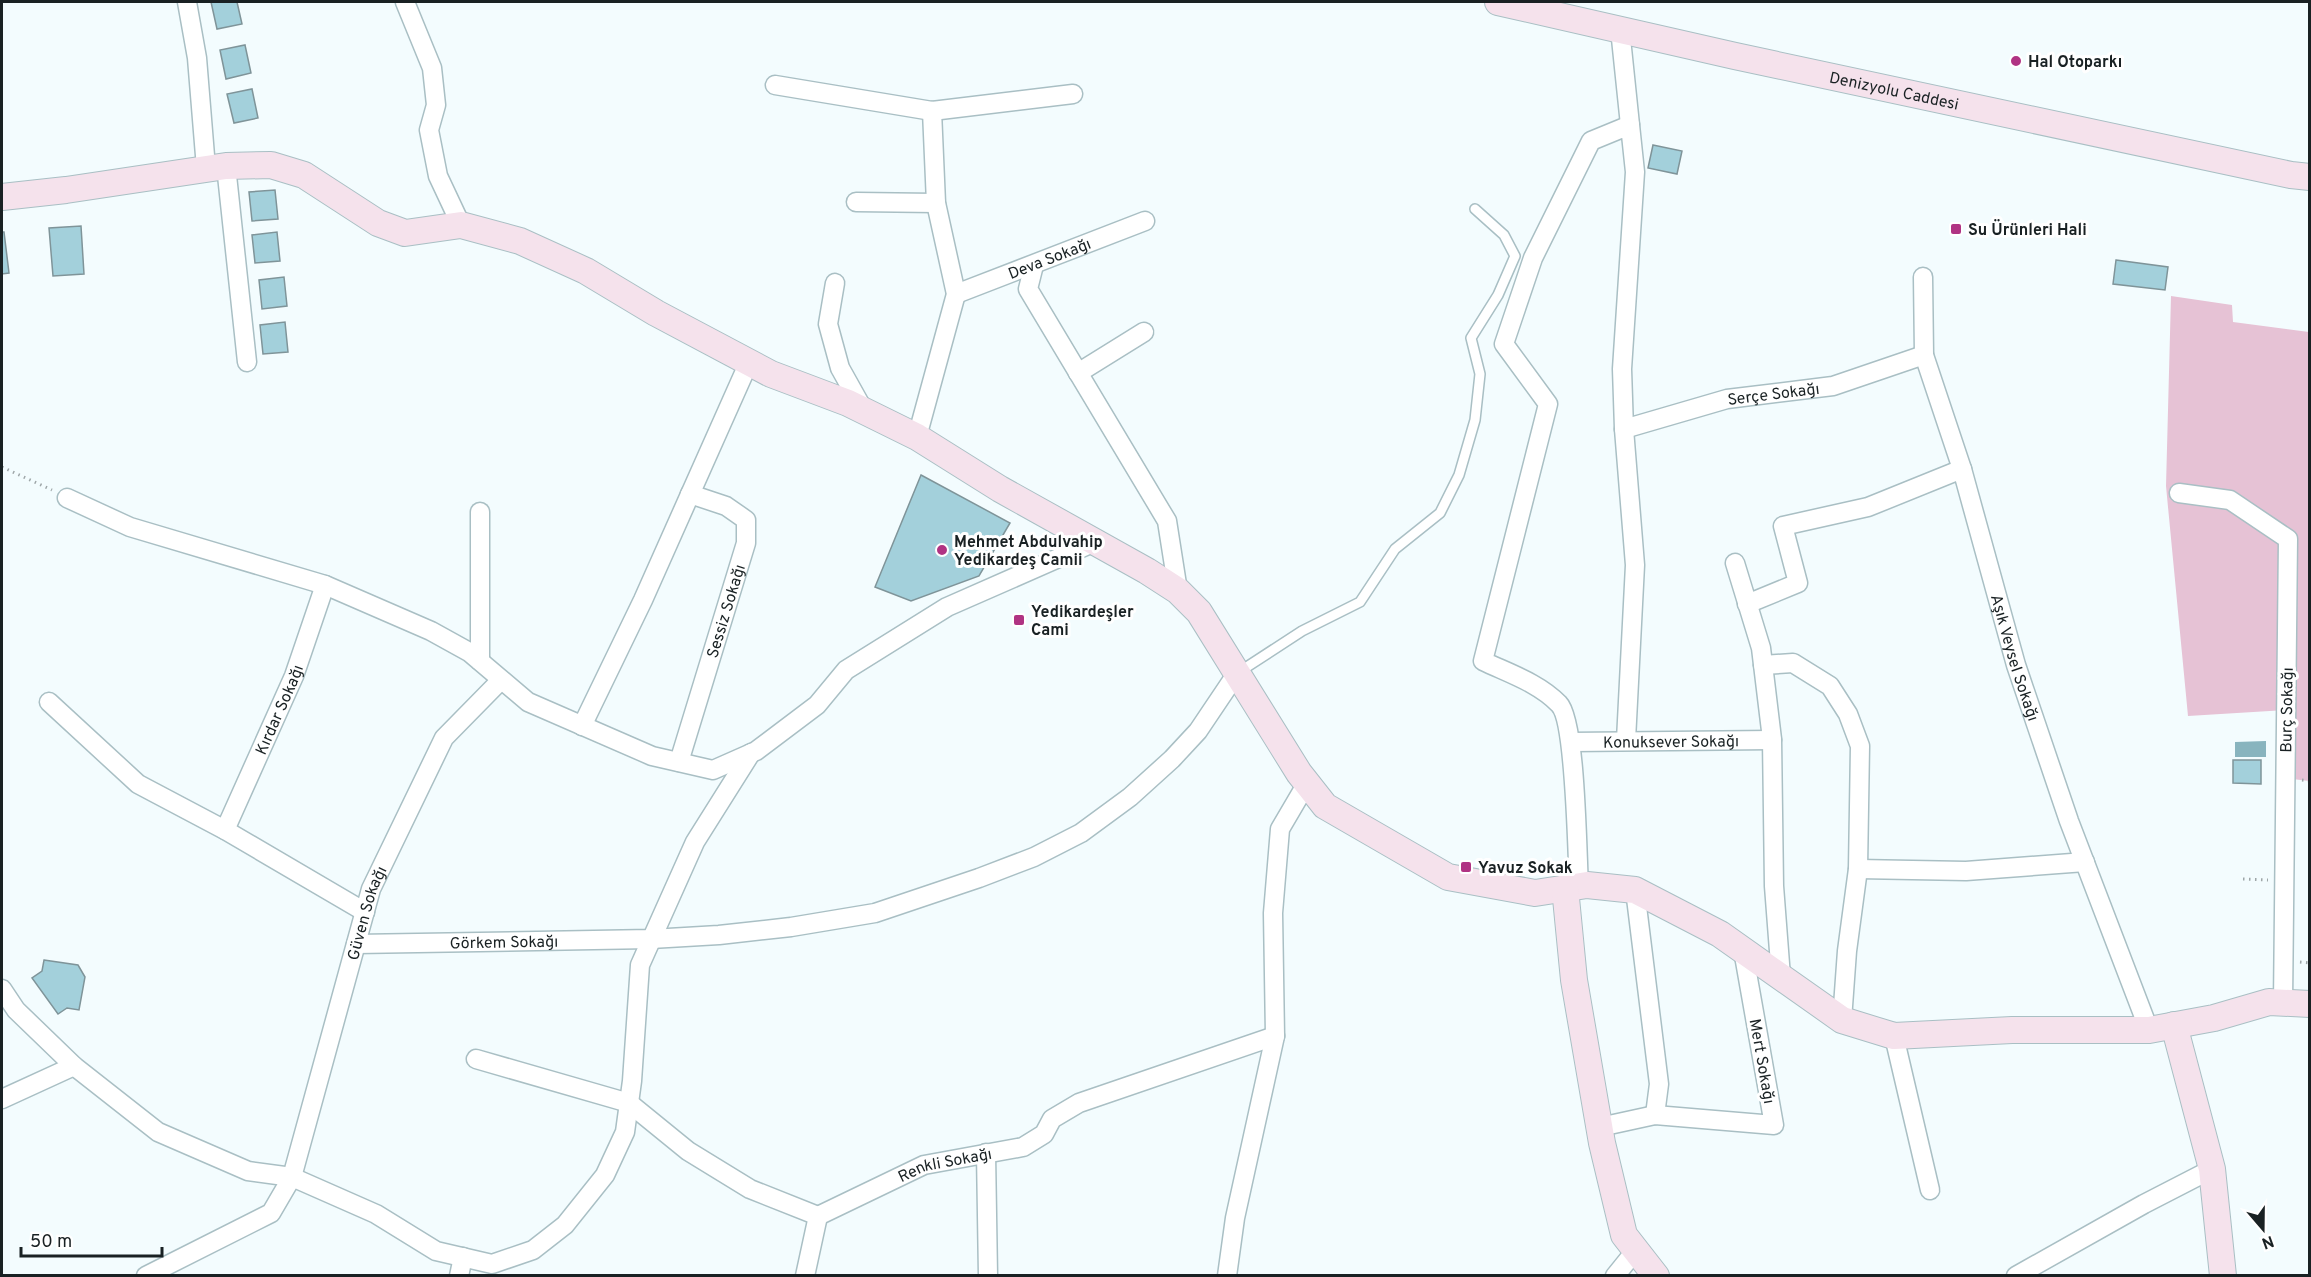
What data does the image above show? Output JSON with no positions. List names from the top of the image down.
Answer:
{
  "streets": {
    "main road": ["Denizyolu Caddesi"],
    "street": [
      "Deva Sokağı",
      "Serçe Sokağı",
      "Sessiz Sokağı",
      "Aşık Veysel Sokağı",
      "Kırdar Sokağı",
      "Burç Sokağı",
      "Konuksever Sokağı",
      "Güven Sokağı",
      "Görkem Sokağı",
      "Mert Sokağı",
      "Renkli Sokağı"
    ]
  },
  "crossings": [
    ["Serçe Sokağı", "Aşık Veysel Sokağı"],
    ["Güven Sokağı", "Görkem Sokağı"]
  ],
  "places": {
    "other": ["Hal Otoparkı", "Mehmet Abdulvahip Yedikardeş Camii"],
    "transit": ["Su Ürünleri Hali", "Yedikardeşler Cami", "Yavuz Sokak"]
  },
  "scale_bar": "50 m",
  "north": "bottom"
}
